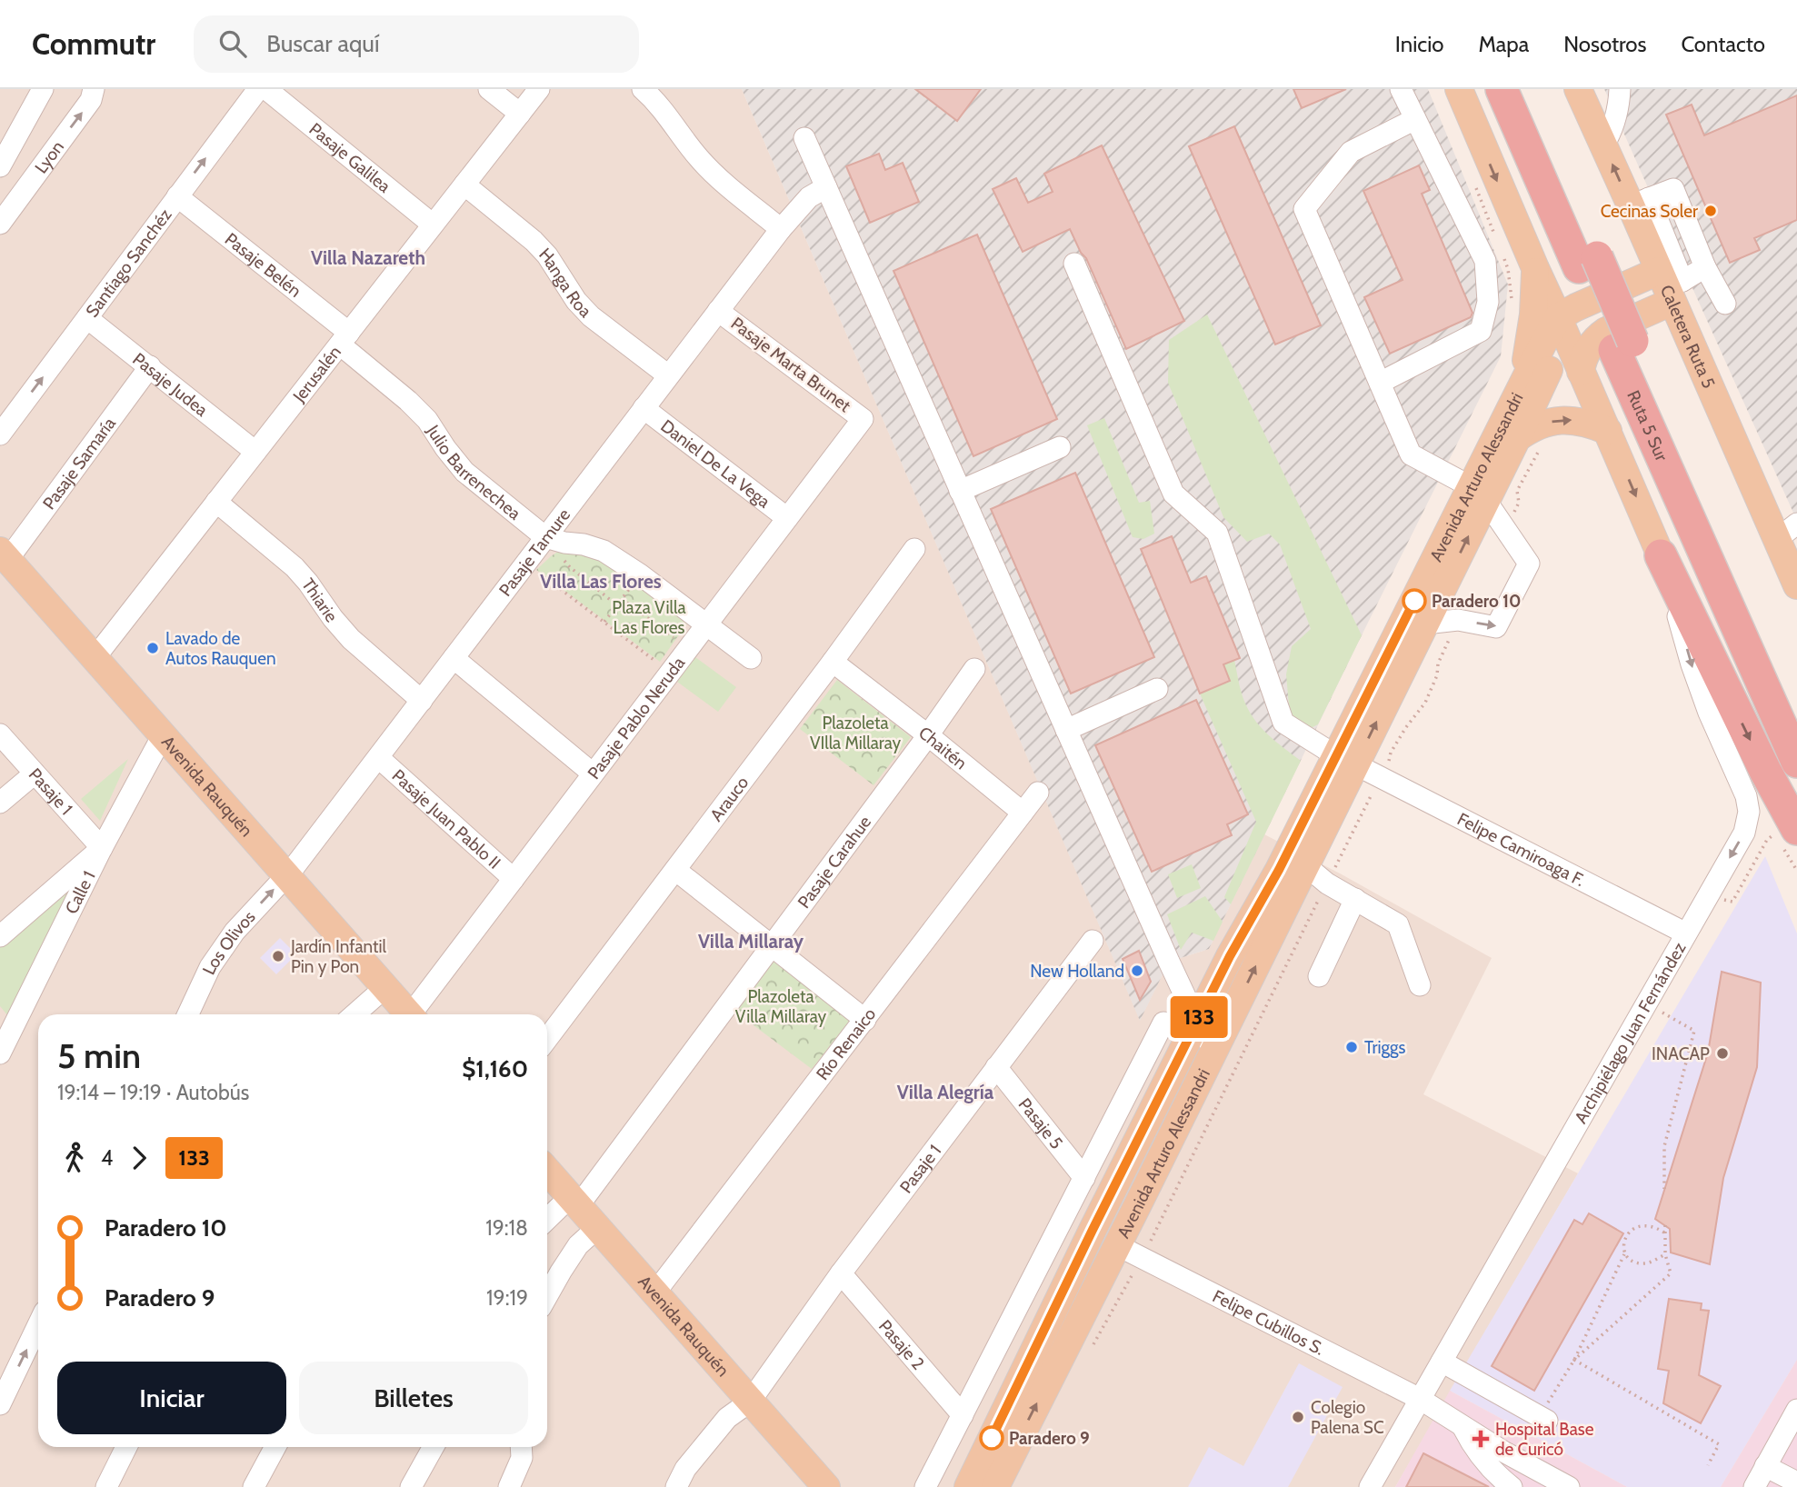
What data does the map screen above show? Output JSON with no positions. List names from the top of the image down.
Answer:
{
  "streets": {
    "highway": ["Ruta 5 Sur"],
    "main road": ["Caletera Ruta 5", "Avenida Arturo Alessandri", "Avenida Rauquén"],
    "street": [
      "Lyon",
      "Pasaje Galilea",
      "Santiago Sanchéz",
      "Pasaje Belén",
      "Hanga Roa",
      "Pasaje Marta Brunet",
      "Jerusalén",
      "Pasaje Judea",
      "Pasaje Samaría",
      "Daniel De La Vega",
      "Julio Barrenechea",
      "Pasaje Tamure",
      "Thiarie",
      "Pasaje Pablo Neruda",
      "Chaitén",
      "Pasaje 1",
      "Arauco",
      "Pasaje Juan Pablo II",
      "Felipe Camiroaga F.",
      "Pasaje Carahue",
      "Calle 1",
      "Los Olivos",
      "Archipiélago Juan Fernández",
      "Río Renaico",
      "Pasaje 5",
      "Felipe Cubillos S.",
      "Pasaje 2"
    ]
  },
  "crossings": [
    ["Pasaje Galilea", "Jerusalén"],
    ["Santiago Sanchéz", "Pasaje Belén"],
    ["Santiago Sanchéz", "Pasaje Judea"],
    ["Pasaje Belén", "Jerusalén"],
    ["Pasaje Belén", "Julio Barrenechea"],
    ["Hanga Roa", "Jerusalén"],
    ["Hanga Roa", "Pasaje Tamure"],
    ["Pasaje Marta Brunet", "Pasaje Tamure"],
    ["Pasaje Marta Brunet", "Pasaje Pablo Neruda"],
    ["Jerusalén", "Pasaje Judea"],
    ["Jerusalén", "Julio Barrenechea"],
    ["Jerusalén", "Thiarie"],
    ["Jerusalén", "Avenida Rauquén"],
    ["Pasaje Judea", "Pasaje Samaría"],
    ["Pasaje Samaría", "Avenida Rauquén"],
    ["Daniel De La Vega", "Pasaje Tamure"],
    ["Daniel De La Vega", "Pasaje Pablo Neruda"],
    ["Julio Barrenechea", "Pasaje Tamure"],
    ["Julio Barrenechea", "Pasaje Pablo Neruda"],
    ["Avenida Arturo Alessandri", "Felipe Camiroaga F."],
    ["Avenida Arturo Alessandri", "Felipe Cubillos S."],
    ["Pasaje Tamure", "Thiarie"],
    ["Pasaje Tamure", "Avenida Rauquén"],
    ["Pasaje Tamure", "Pasaje Juan Pablo II"],
    ["Pasaje Tamure", "Los Olivos"],
    ["Pasaje Pablo Neruda", "Pasaje Juan Pablo II"],
    ["Chaitén", "Arauco"],
    ["Chaitén", "Pasaje Carahue"],
    ["Chaitén", "Río Renaico"],
    ["Avenida Rauquén", "Pasaje 1"],
    ["Avenida Rauquén", "Pasaje Carahue"],
    ["Avenida Rauquén", "Calle 1"],
    ["Avenida Rauquén", "Los Olivos"],
    ["Avenida Rauquén", "Río Renaico"],
    ["Pasaje 1", "Calle 1"],
    ["Pasaje 1", "Pasaje 5"],
    ["Pasaje 1", "Pasaje 2"],
    ["Felipe Camiroaga F.", "Archipiélago Juan Fernández"],
    ["Archipiélago Juan Fernández", "Felipe Cubillos S."]
  ],
  "one_way": ["Santiago Sanchéz"],
  "districts": [
    "Villa Nazareth",
    "Villa Las Flores",
    "Villa Millaray",
    "Villa Alegría"
  ],
  "parks": ["Plaza Villa Las Flores", "Plazoleta VIlla Millaray", "Plazoleta Villa Millaray"],
  "places": {
    "other": [
      "Cecinas Soler",
      "Paradero 10",
      "Lavado de Autos Rauquen",
      "Jardín Infantil Pin y Pon",
      "New Holland",
      "Triggs",
      "INACAP",
      "Colegio Palena SC",
      "Paradero 9"
    ],
    "health": ["Hospital Base de Curicó"]
  },
  "lines": ["bus line 133"],
  "page": {
    "header": "Commutr",
    "search": "Buscar aquí",
    "nav": [
      "Inicio",
      "Mapa",
      "Nosotros",
      "Contacto"
    ],
    "on_map": "133",
    "heading": ["5 min", "19:14 – 19:19 · Autobús", "$1,160"],
    "legs": ["4", "133"],
    "list": [
      {
        "name": "Paradero 10",
        "value": "19:18"
      },
      {
        "name": "Paradero 9",
        "value": "19:19"
      }
    ],
    "buttons": ["Iniciar", "Billetes"]
  }
}
